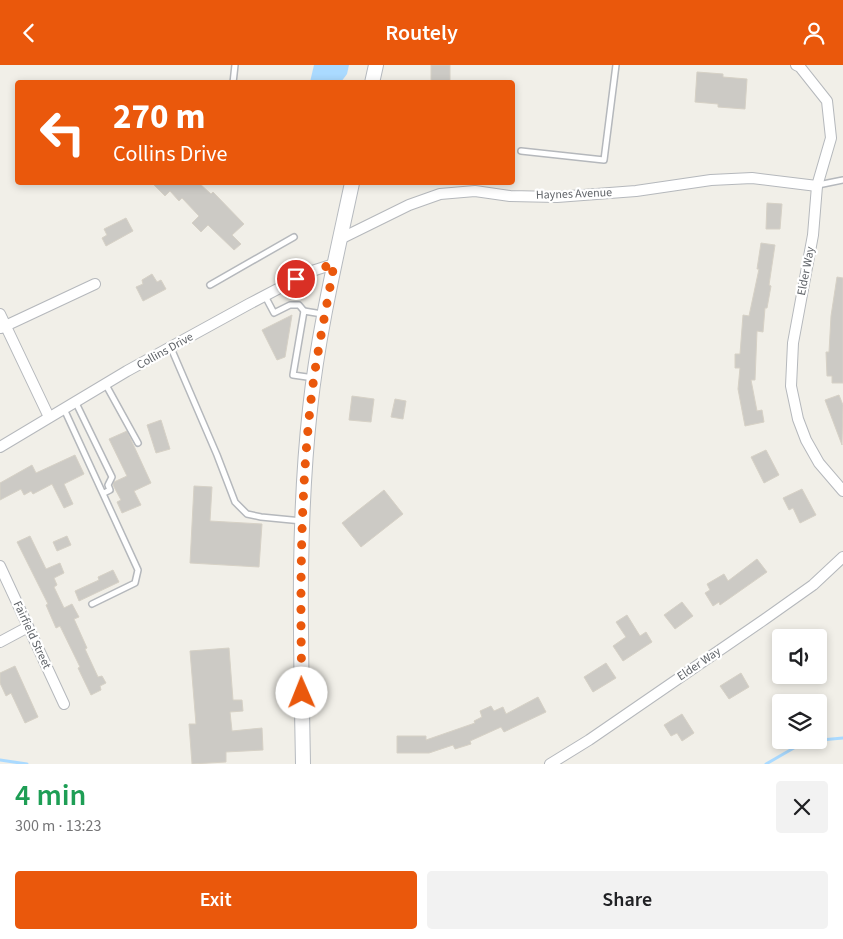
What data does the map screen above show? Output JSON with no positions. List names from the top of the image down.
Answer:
{
  "streets": {
    "street": [
      "Haynes Avenue",
      "Elder Way",
      "Collins Drive",
      "Fairfield Street"
    ]
  },
  "crossings": [
    ["Haynes Avenue", "Elder Way"]
  ],
  "page": {
    "header": "Routely",
    "turn": ["270 m", "Collins Drive"],
    "heading": ["4 min", "300 m · 13:23"],
    "buttons": ["Exit", "Share"]
  }
}
